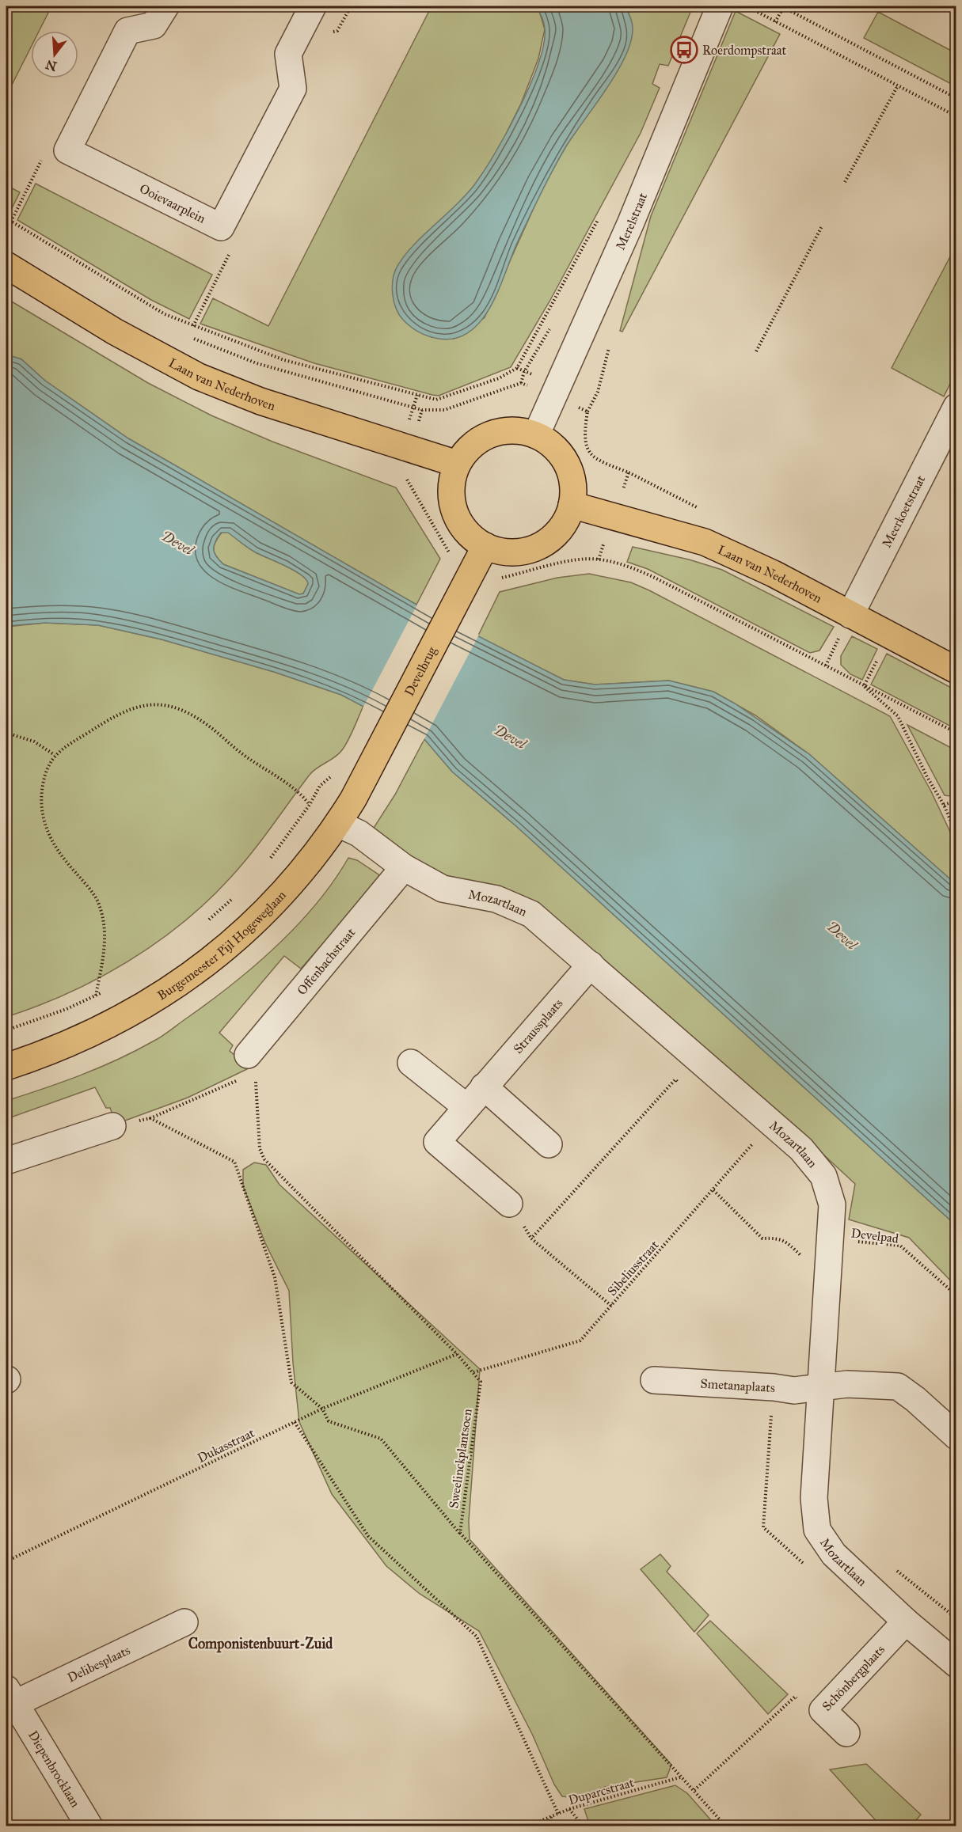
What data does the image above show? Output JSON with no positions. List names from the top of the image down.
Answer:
{
  "streets": {
    "main road": ["Laan van Nederhoven", "Develbrug", "Burgemeester Pijl Hogeweglaan"],
    "street": [
      "Ooievaarplein",
      "Merelstraat",
      "Meerkoetstraat",
      "Mozartlaan",
      "Offenbachstraat",
      "Straussplaats",
      "Smetanaplaats",
      "Delibesplaats",
      "Schönbergplaats",
      "Diepenbrocklaan"
    ],
    "path": [
      "Develpad",
      "Sibeliusstraat",
      "Dukasstraat",
      "Sweelinckplantsoen",
      "Duparcstraat"
    ]
  },
  "crossings": [
    ["Merelstraat", "Laan van Nederhoven"],
    ["Merelstraat", "Develbrug"],
    ["Laan van Nederhoven", "Meerkoetstraat"],
    ["Laan van Nederhoven", "Develbrug"],
    ["Develbrug", "Burgemeester Pijl Hogeweglaan"],
    ["Mozartlaan", "Burgemeester Pijl Hogeweglaan"],
    ["Mozartlaan", "Offenbachstraat"],
    ["Mozartlaan", "Straussplaats"],
    ["Mozartlaan", "Develpad"],
    ["Mozartlaan", "Sibeliusstraat"],
    ["Mozartlaan", "Smetanaplaats"],
    ["Mozartlaan", "Schönbergplaats"],
    ["Offenbachstraat", "Sweelinckplantsoen"],
    ["Develpad", "Sibeliusstraat"],
    ["Sibeliusstraat", "Sweelinckplantsoen"],
    ["Dukasstraat", "Sweelinckplantsoen"],
    ["Delibesplaats", "Diepenbrocklaan"]
  ],
  "districts": ["Componistenbuurt-Zuid"],
  "water": ["Devel"],
  "places": {
    "bus stop": ["Roerdompstraat"]
  },
  "north": "bottom"
}
